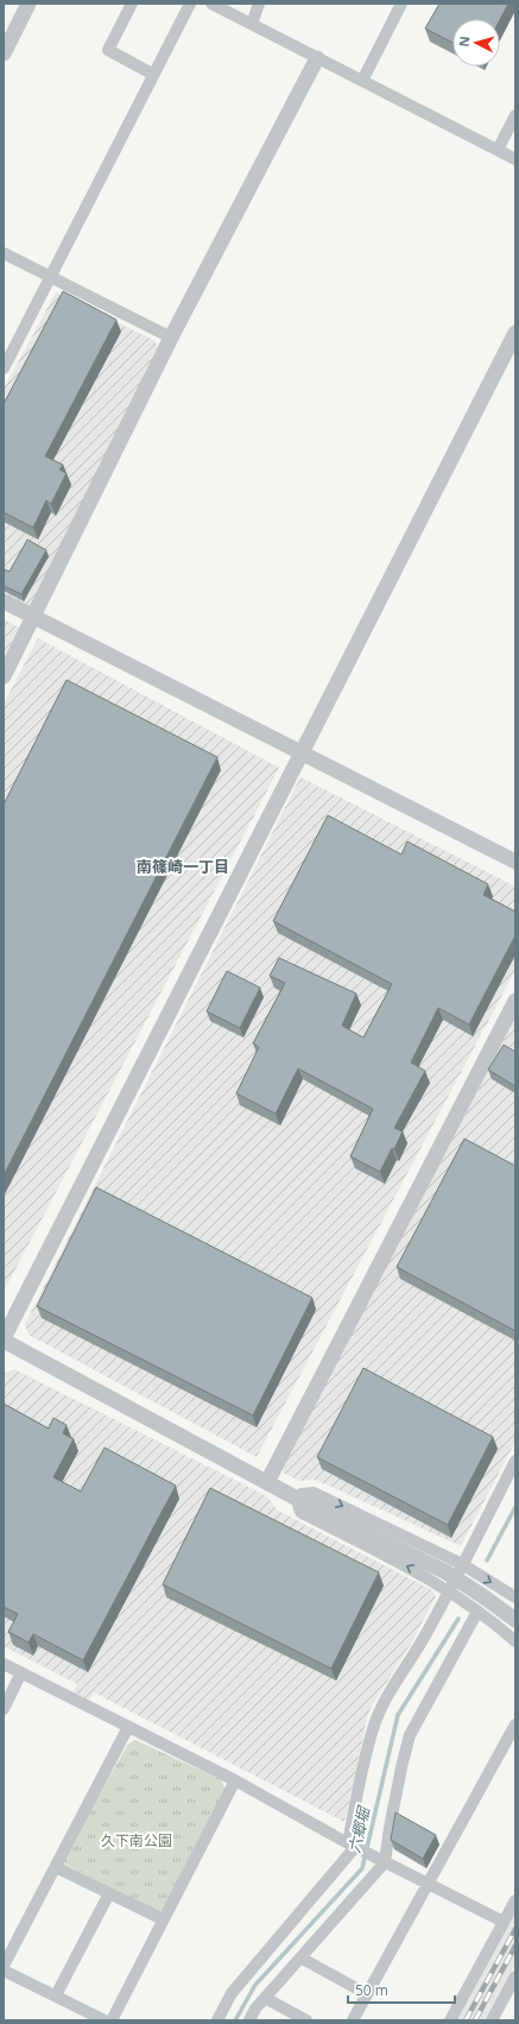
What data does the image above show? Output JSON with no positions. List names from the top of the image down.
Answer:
{
  "districts": ["南篠崎一丁目"],
  "water": ["六郷堀"],
  "parks": ["久下南公園"],
  "scale_bar": "50 m",
  "north": "left"
}
